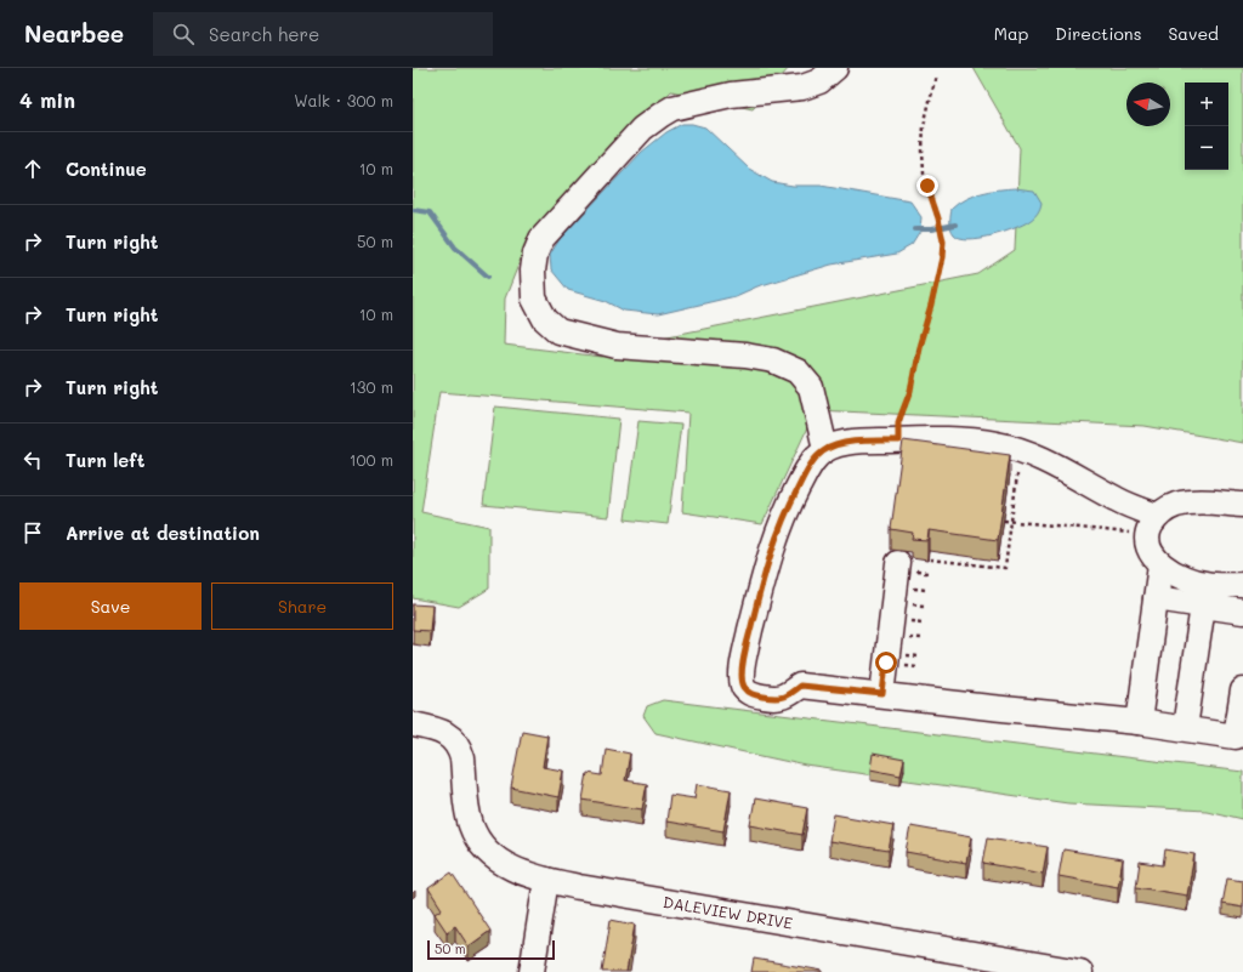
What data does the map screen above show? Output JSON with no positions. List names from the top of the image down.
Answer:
{
  "streets": {
    "street": ["DALEVIEW DRIVE"]
  },
  "scale_bar": "50 m",
  "north": "left",
  "page": {
    "header": "Nearbee",
    "search": "Search here",
    "nav": ["Map", "Directions", "Saved"],
    "heading": ["4 min", "Walk · 300 m"],
    "map_buttons": ["+", "−"],
    "list": [
      ["Continue", "10 m"],
      ["Turn right", "50 m"],
      ["Turn right", "10 m"],
      ["Turn right", "130 m"],
      ["Turn left", "100 m"],
      "Arrive at destination"
    ],
    "buttons": ["Save", "Share"],
    "scale": "50 m"
  }
}
